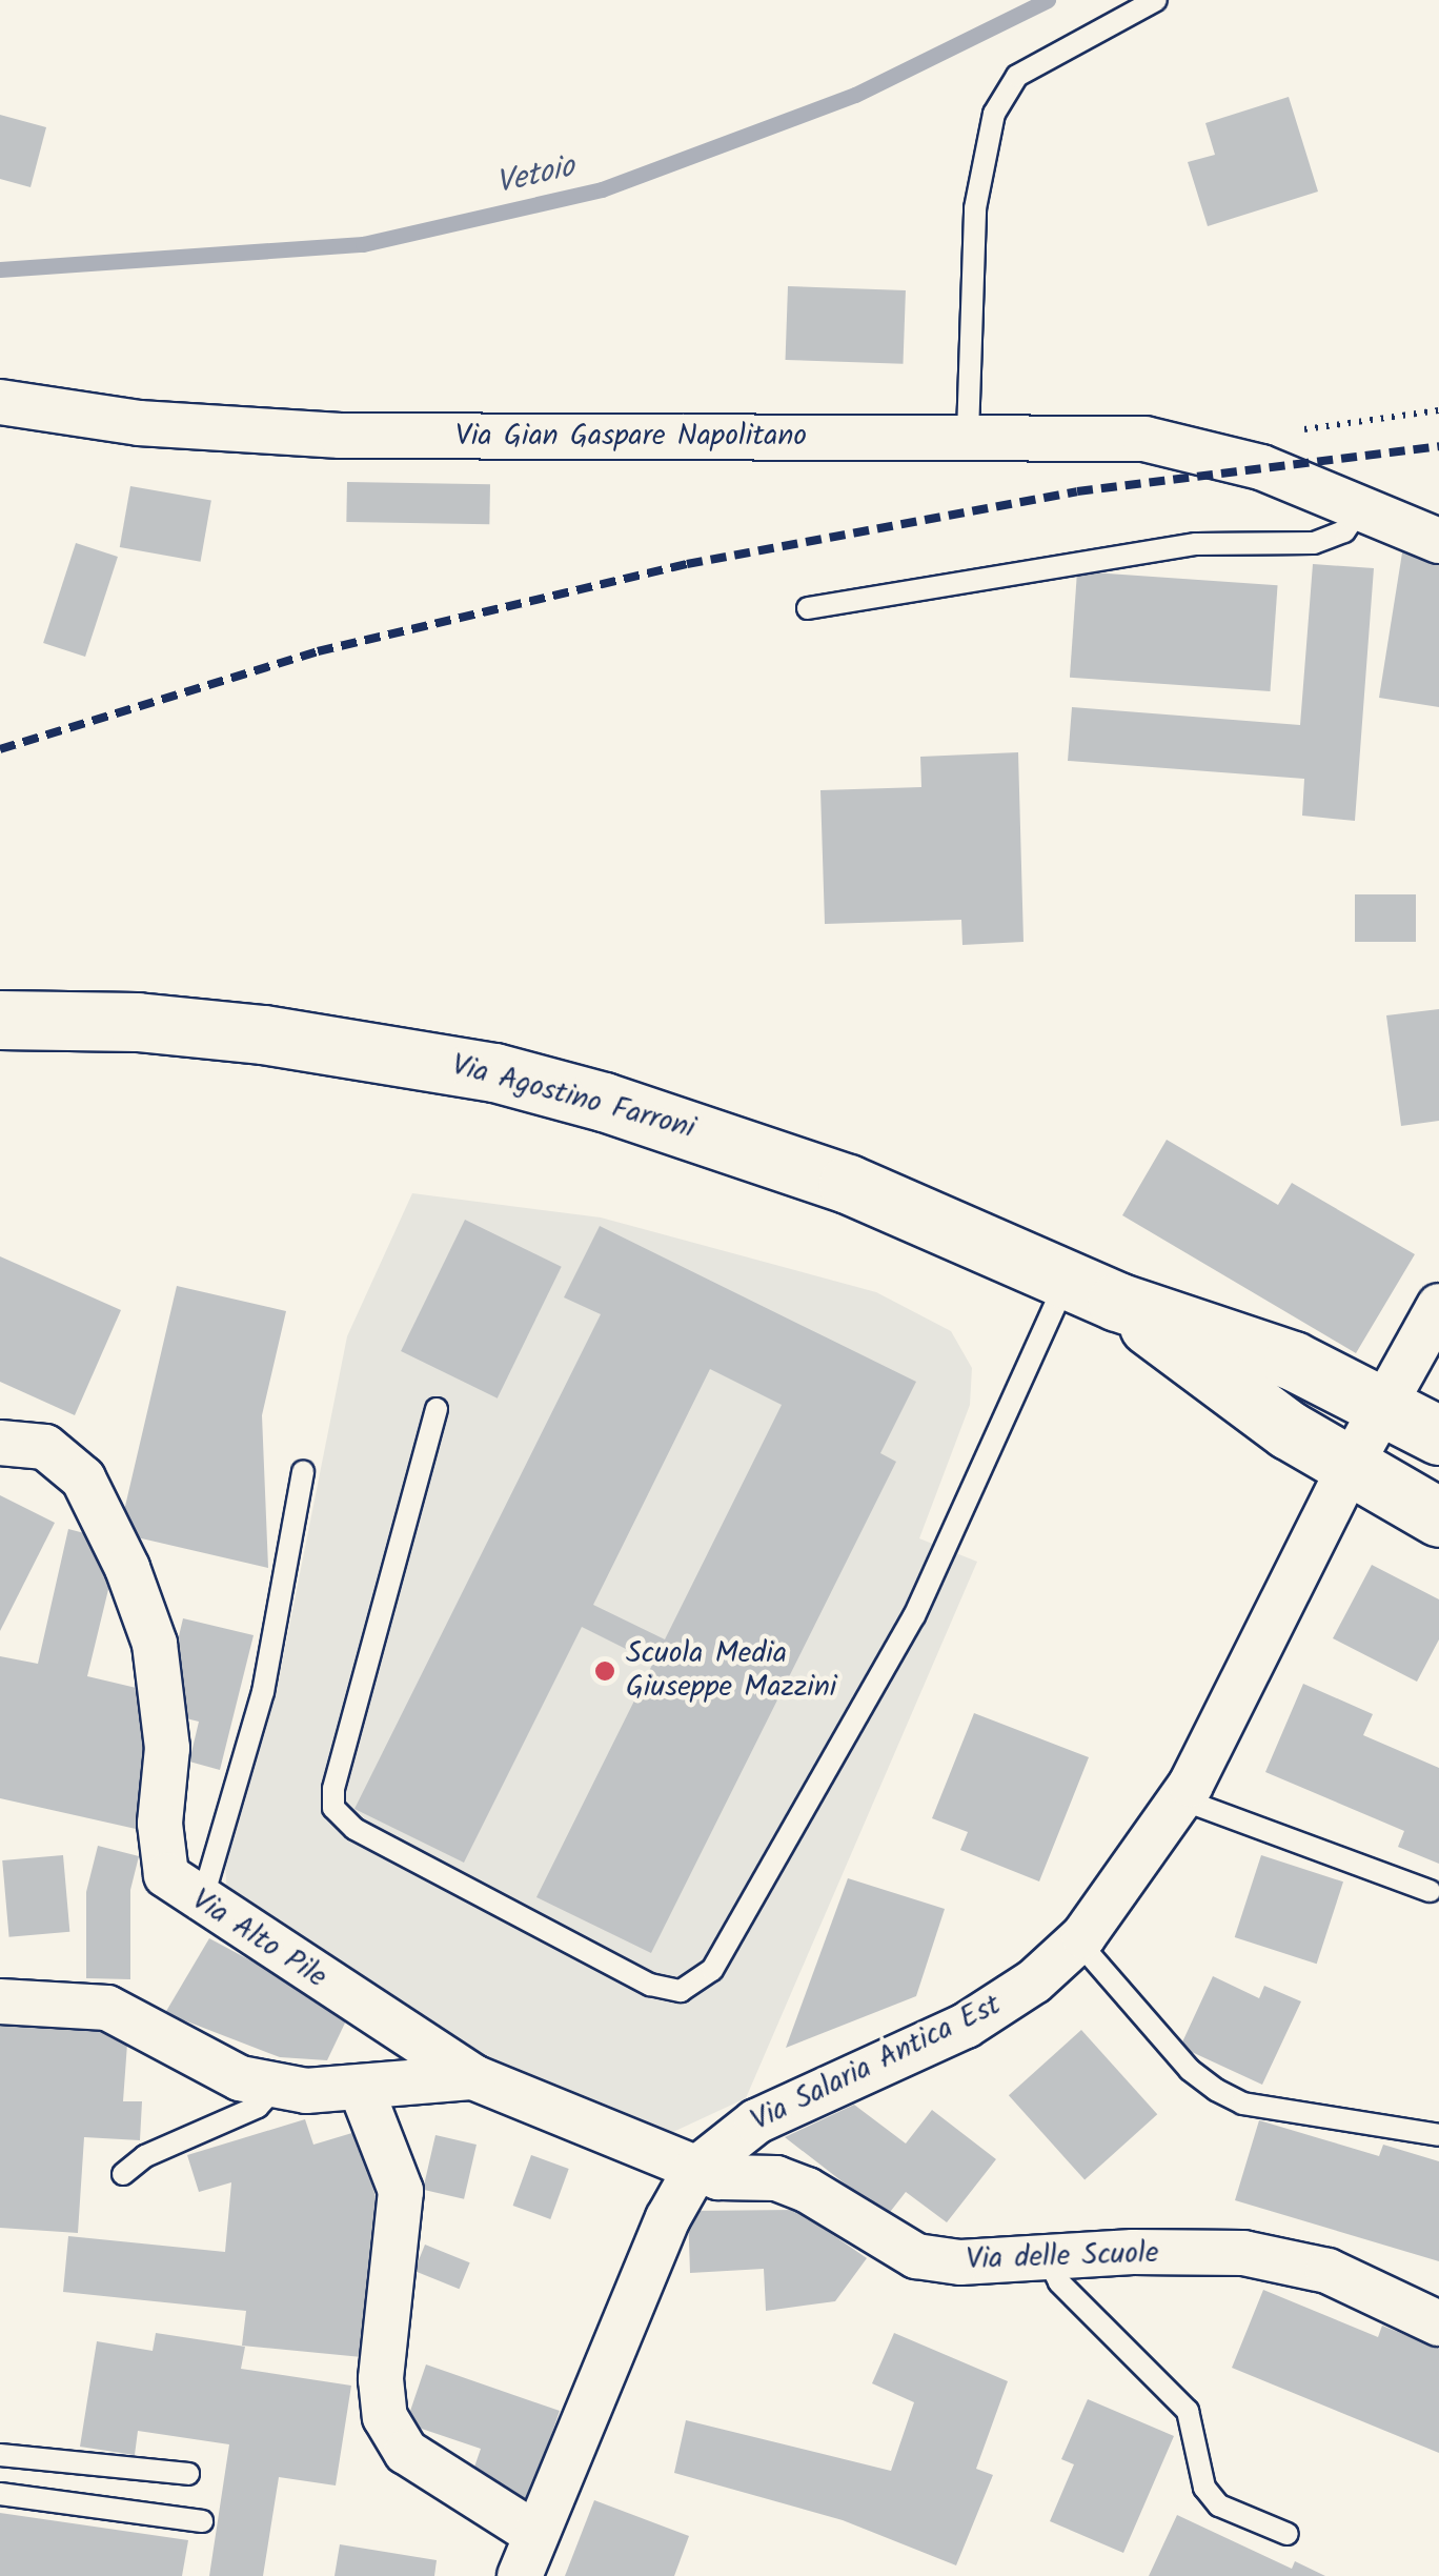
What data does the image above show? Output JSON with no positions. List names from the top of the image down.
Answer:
{
  "streets": {
    "street": [
      "Via Gian Gaspare Napolitano",
      "Via Agostino Farroni",
      "Via Alto Pile",
      "Via Salaria Antica Est",
      "Via delle Scuole"
    ]
  },
  "crossings": [
    ["Via Agostino Farroni", "Via Salaria Antica Est"],
    ["Via Alto Pile", "Via Salaria Antica Est"],
    ["Via Alto Pile", "Via delle Scuole"],
    ["Via Salaria Antica Est", "Via delle Scuole"]
  ],
  "water": ["Vetoio"],
  "places": ["Scuola Media Giuseppe Mazzini"]
}
